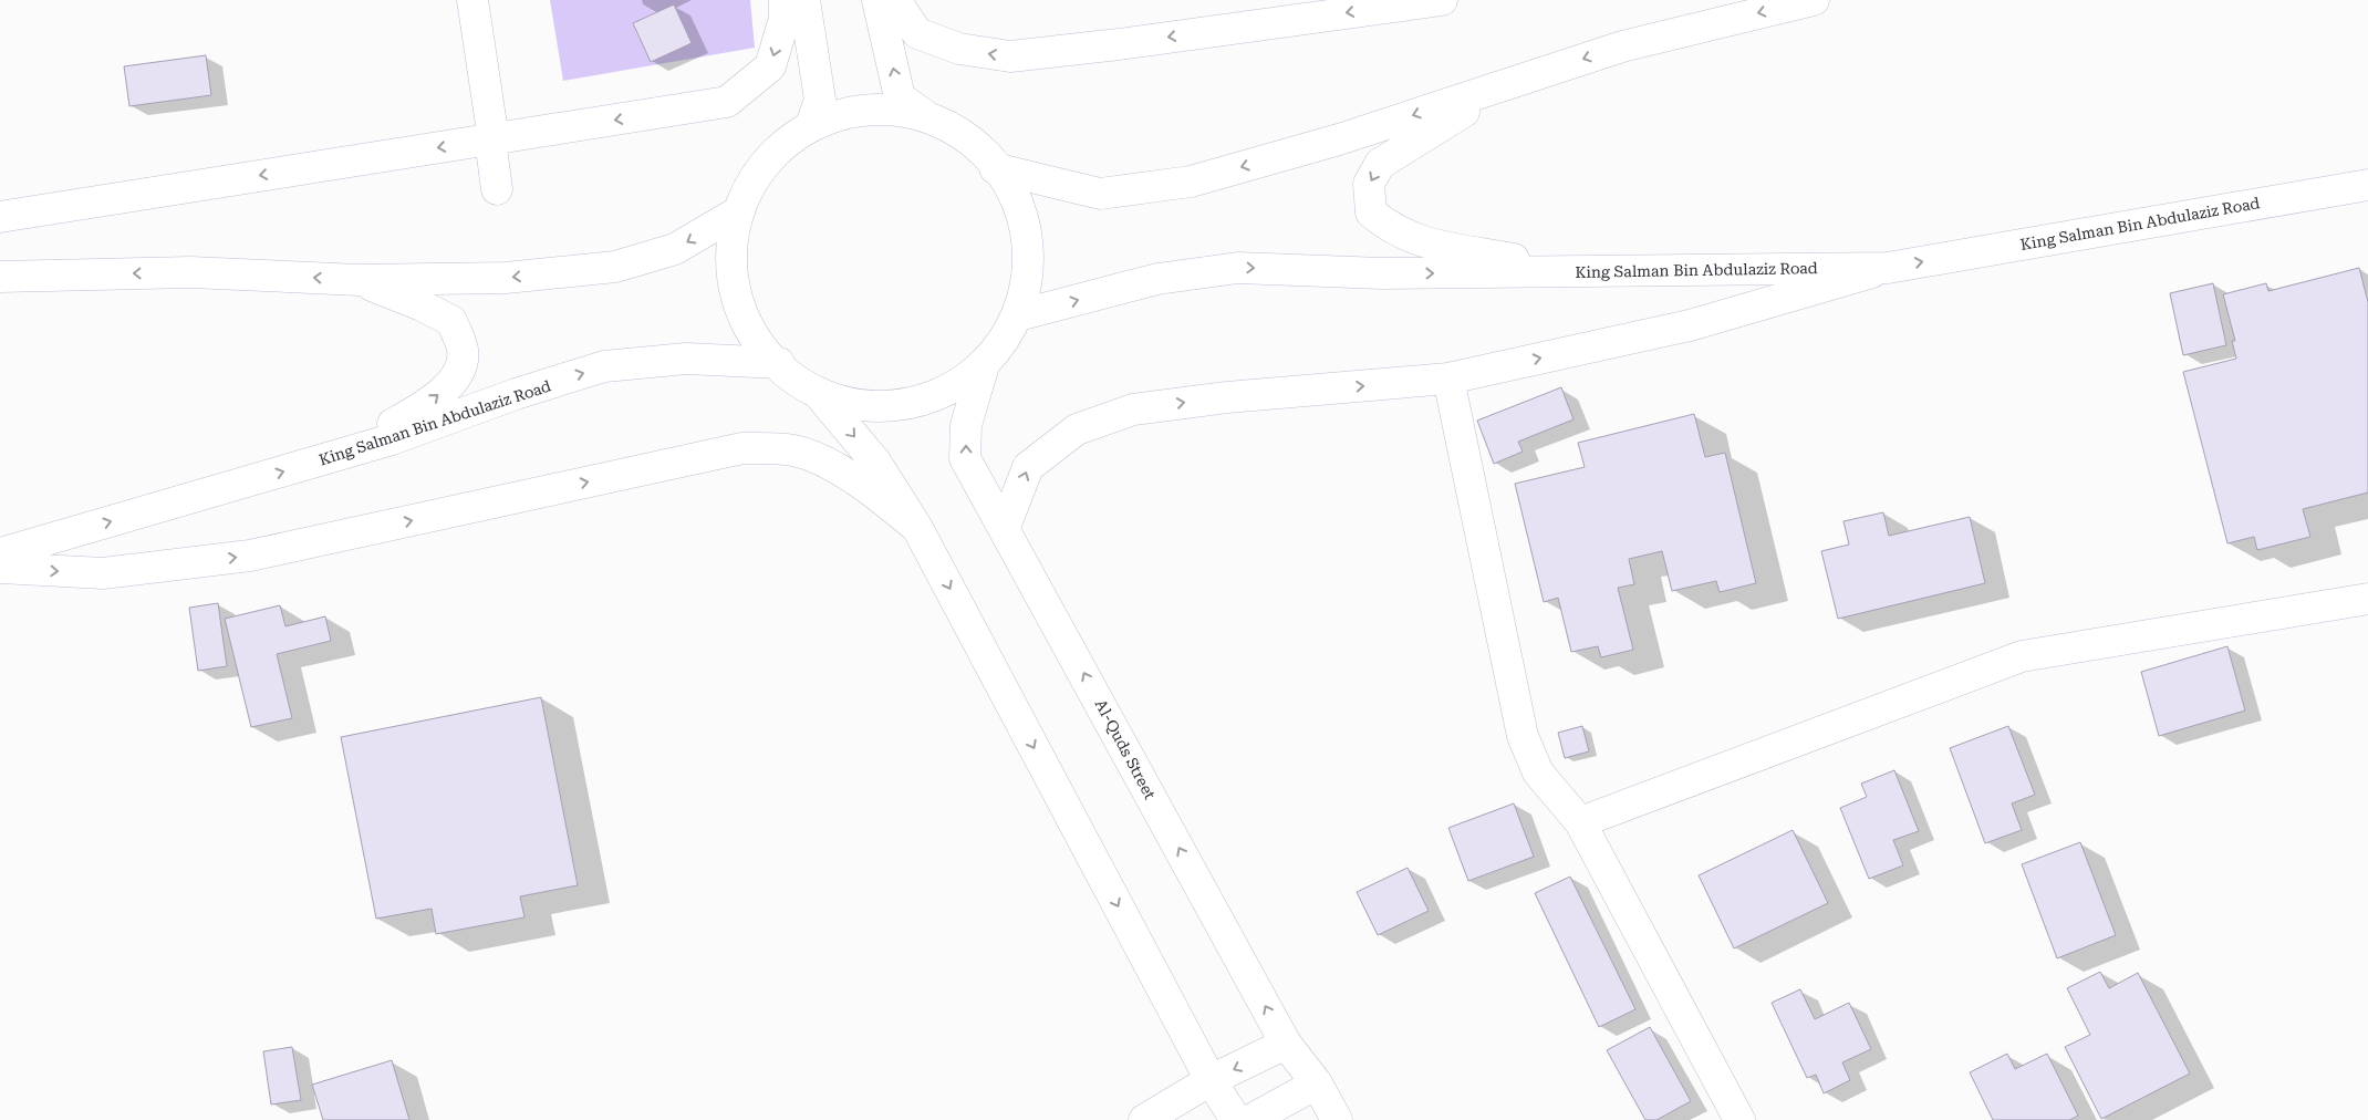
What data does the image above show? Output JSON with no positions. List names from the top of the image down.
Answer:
{
  "streets": {
    "street": ["King Salman Bin Abdulaziz Road", "Al-Quds Street"]
  }
}
